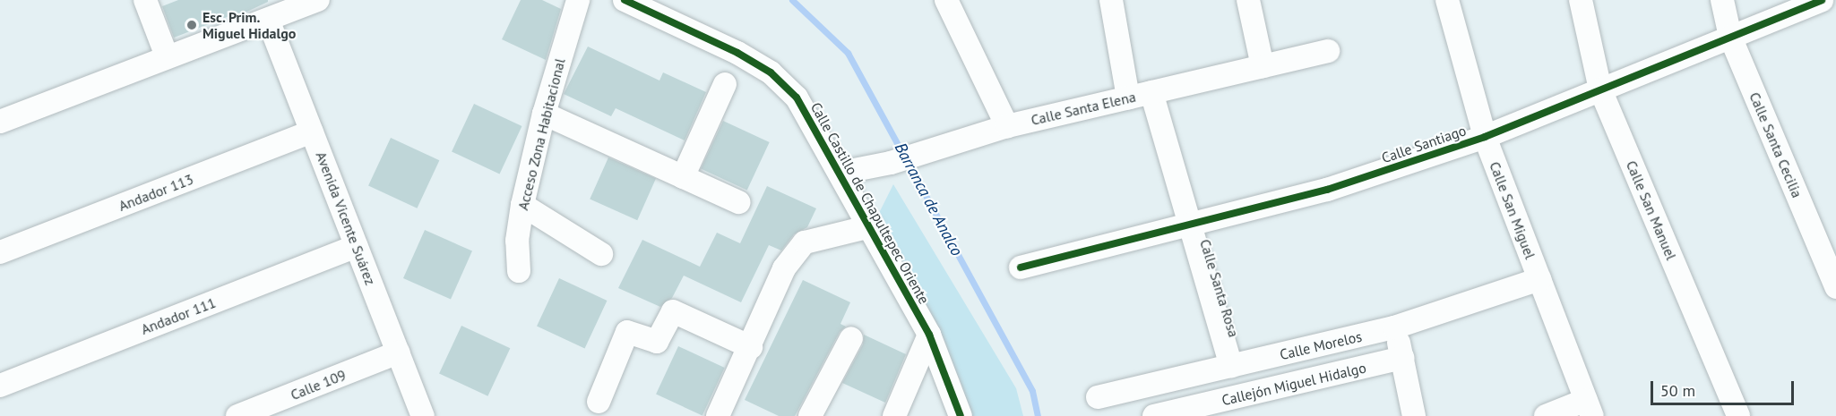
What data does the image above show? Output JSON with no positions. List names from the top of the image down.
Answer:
{
  "streets": {
    "street": [
      "Calle Santa Elena",
      "Acceso Zona Habitacional",
      "Calle Santiago",
      "Calle Santa Cecilia",
      "Andador 113",
      "Calle Castillo de Chapultepec Oriente",
      "Calle San Miguel",
      "Calle San Manuel",
      "Avenida Vicente Suárez",
      "Calle Santa Rosa",
      "Andador 111",
      "Calle Morelos",
      "Callejón Miguel Hidalgo",
      "Calle 109"
    ]
  },
  "crossings": [
    ["Calle Santa Elena", "Calle Castillo de Chapultepec Oriente"],
    ["Calle Santa Elena", "Calle Santa Rosa"],
    ["Calle Santiago", "Calle Santa Cecilia"],
    ["Calle Santiago", "Calle San Miguel"],
    ["Calle Santiago", "Calle San Manuel"],
    ["Calle Santiago", "Calle Santa Rosa"],
    ["Andador 113", "Avenida Vicente Suárez"],
    ["Calle San Miguel", "Calle Morelos"],
    ["Avenida Vicente Suárez", "Andador 111"],
    ["Avenida Vicente Suárez", "Calle 109"],
    ["Calle Santa Rosa", "Calle Morelos"]
  ],
  "water": ["Barranca de Analco"],
  "places": ["Esc. Prim. Miguel Hidalgo"],
  "scale_bar": "50 m"
}
